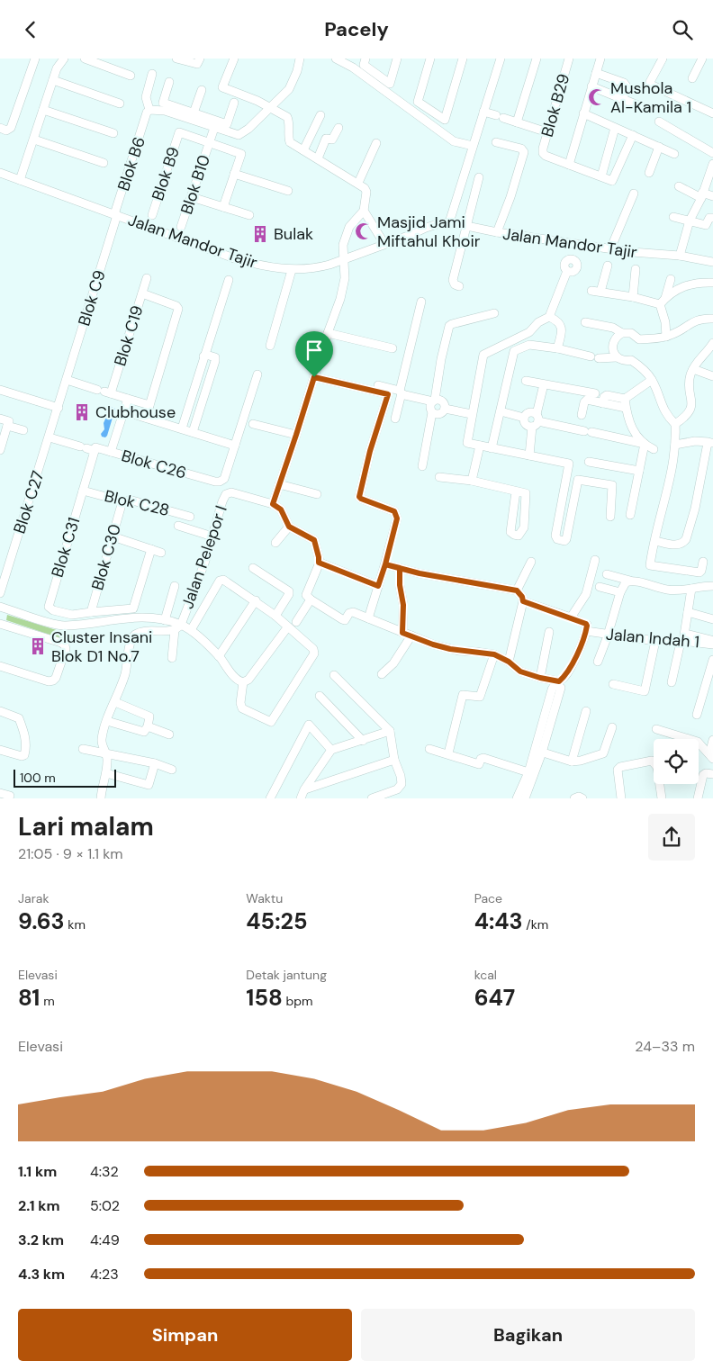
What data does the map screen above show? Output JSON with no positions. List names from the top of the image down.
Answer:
{
  "streets": {
    "street": [
      "Blok B29",
      "Blok B6",
      "Blok B9",
      "Blok B10",
      "Jalan Mandor Tajir",
      "Blok C9",
      "Blok C19",
      "Blok C26",
      "Blok C27",
      "Blok C28",
      "Blok C31",
      "Blok C30",
      "Jalan Pelepor I",
      "Jalan Indah 1"
    ]
  },
  "crossings": [
    ["Blok B6", "Jalan Mandor Tajir"],
    ["Blok B6", "Blok C9"],
    ["Blok B9", "Blok B10"],
    ["Jalan Mandor Tajir", "Blok C9"],
    ["Blok C9", "Blok C27"],
    ["Blok C26", "Blok C31"],
    ["Blok C28", "Blok C31"],
    ["Blok C28", "Blok C30"],
    ["Blok C31", "Blok C30"]
  ],
  "places": {
    "mosque": ["Mushola Al-Kamila 1", "Masjid Jami Miftahul Khoir"],
    "building": ["Bulak", "Clubhouse", "Cluster Insani Blok D1 No.7"]
  },
  "scale_bar": "100 m",
  "page": {
    "header": "Pacely",
    "scale": "100 m",
    "heading": ["Lari malam", "21:05 · 9 × 1.1 km"],
    "stats": [
      ["Jarak", "9.63 km"],
      ["Waktu", "45:25"],
      ["Pace", "4:43 /km"],
      ["Elevasi", "81 m"],
      ["Detak jantung", "158 bpm"],
      ["kcal", "647"]
    ],
    "chart": ["Elevasi", "24–33 m"],
    "list": [
      {
        "name": "1.1 km",
        "note": "4:32"
      },
      {
        "name": "2.1 km",
        "note": "5:02"
      },
      {
        "name": "3.2 km",
        "note": "4:49"
      },
      {
        "name": "4.3 km",
        "note": "4:23"
      }
    ],
    "buttons": ["Simpan", "Bagikan"]
  }
}
